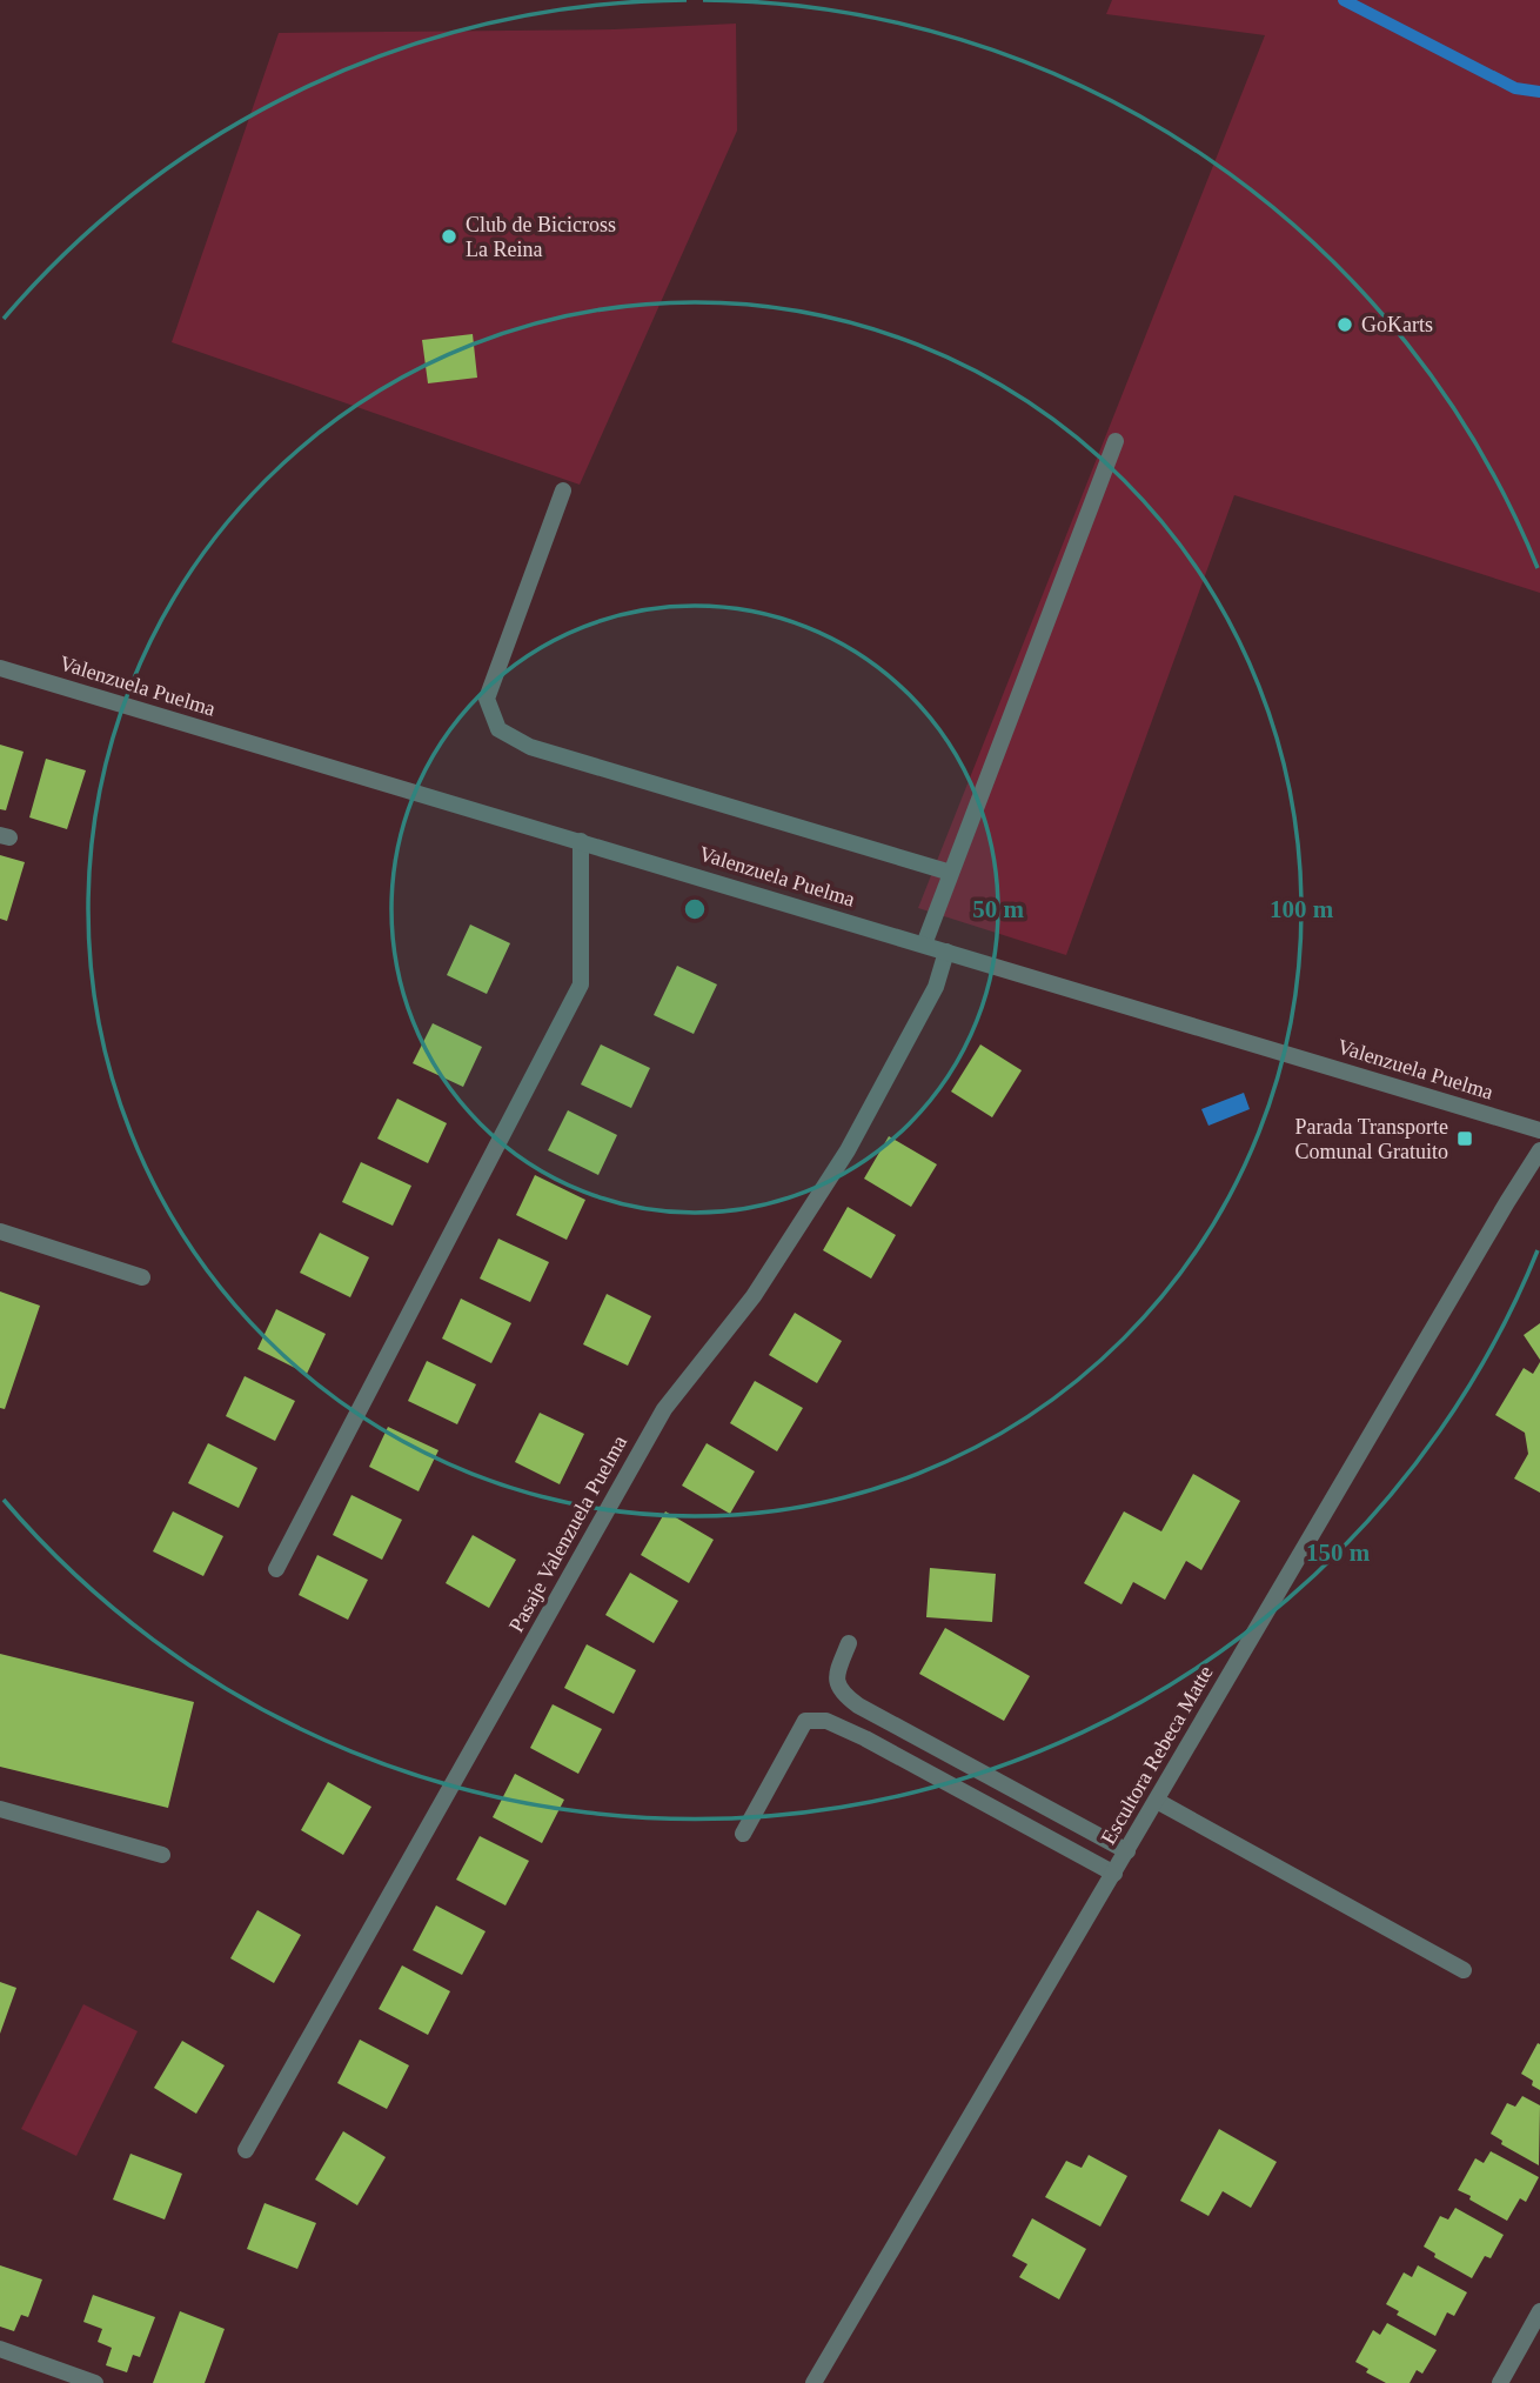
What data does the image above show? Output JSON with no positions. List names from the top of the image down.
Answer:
{
  "streets": {
    "street": ["Valenzuela Puelma", "Pasaje Valenzuela Puelma", "Escultora Rebeca Matte"]
  },
  "crossings": [
    ["Valenzuela Puelma", "Pasaje Valenzuela Puelma"]
  ],
  "places": {
    "other": ["Club de Bicicross La Reina", "GoKarts"],
    "transit": ["Parada Transporte Comunal Gratuito"]
  },
  "rings": ["50 m", "100 m", "150 m"]
}
